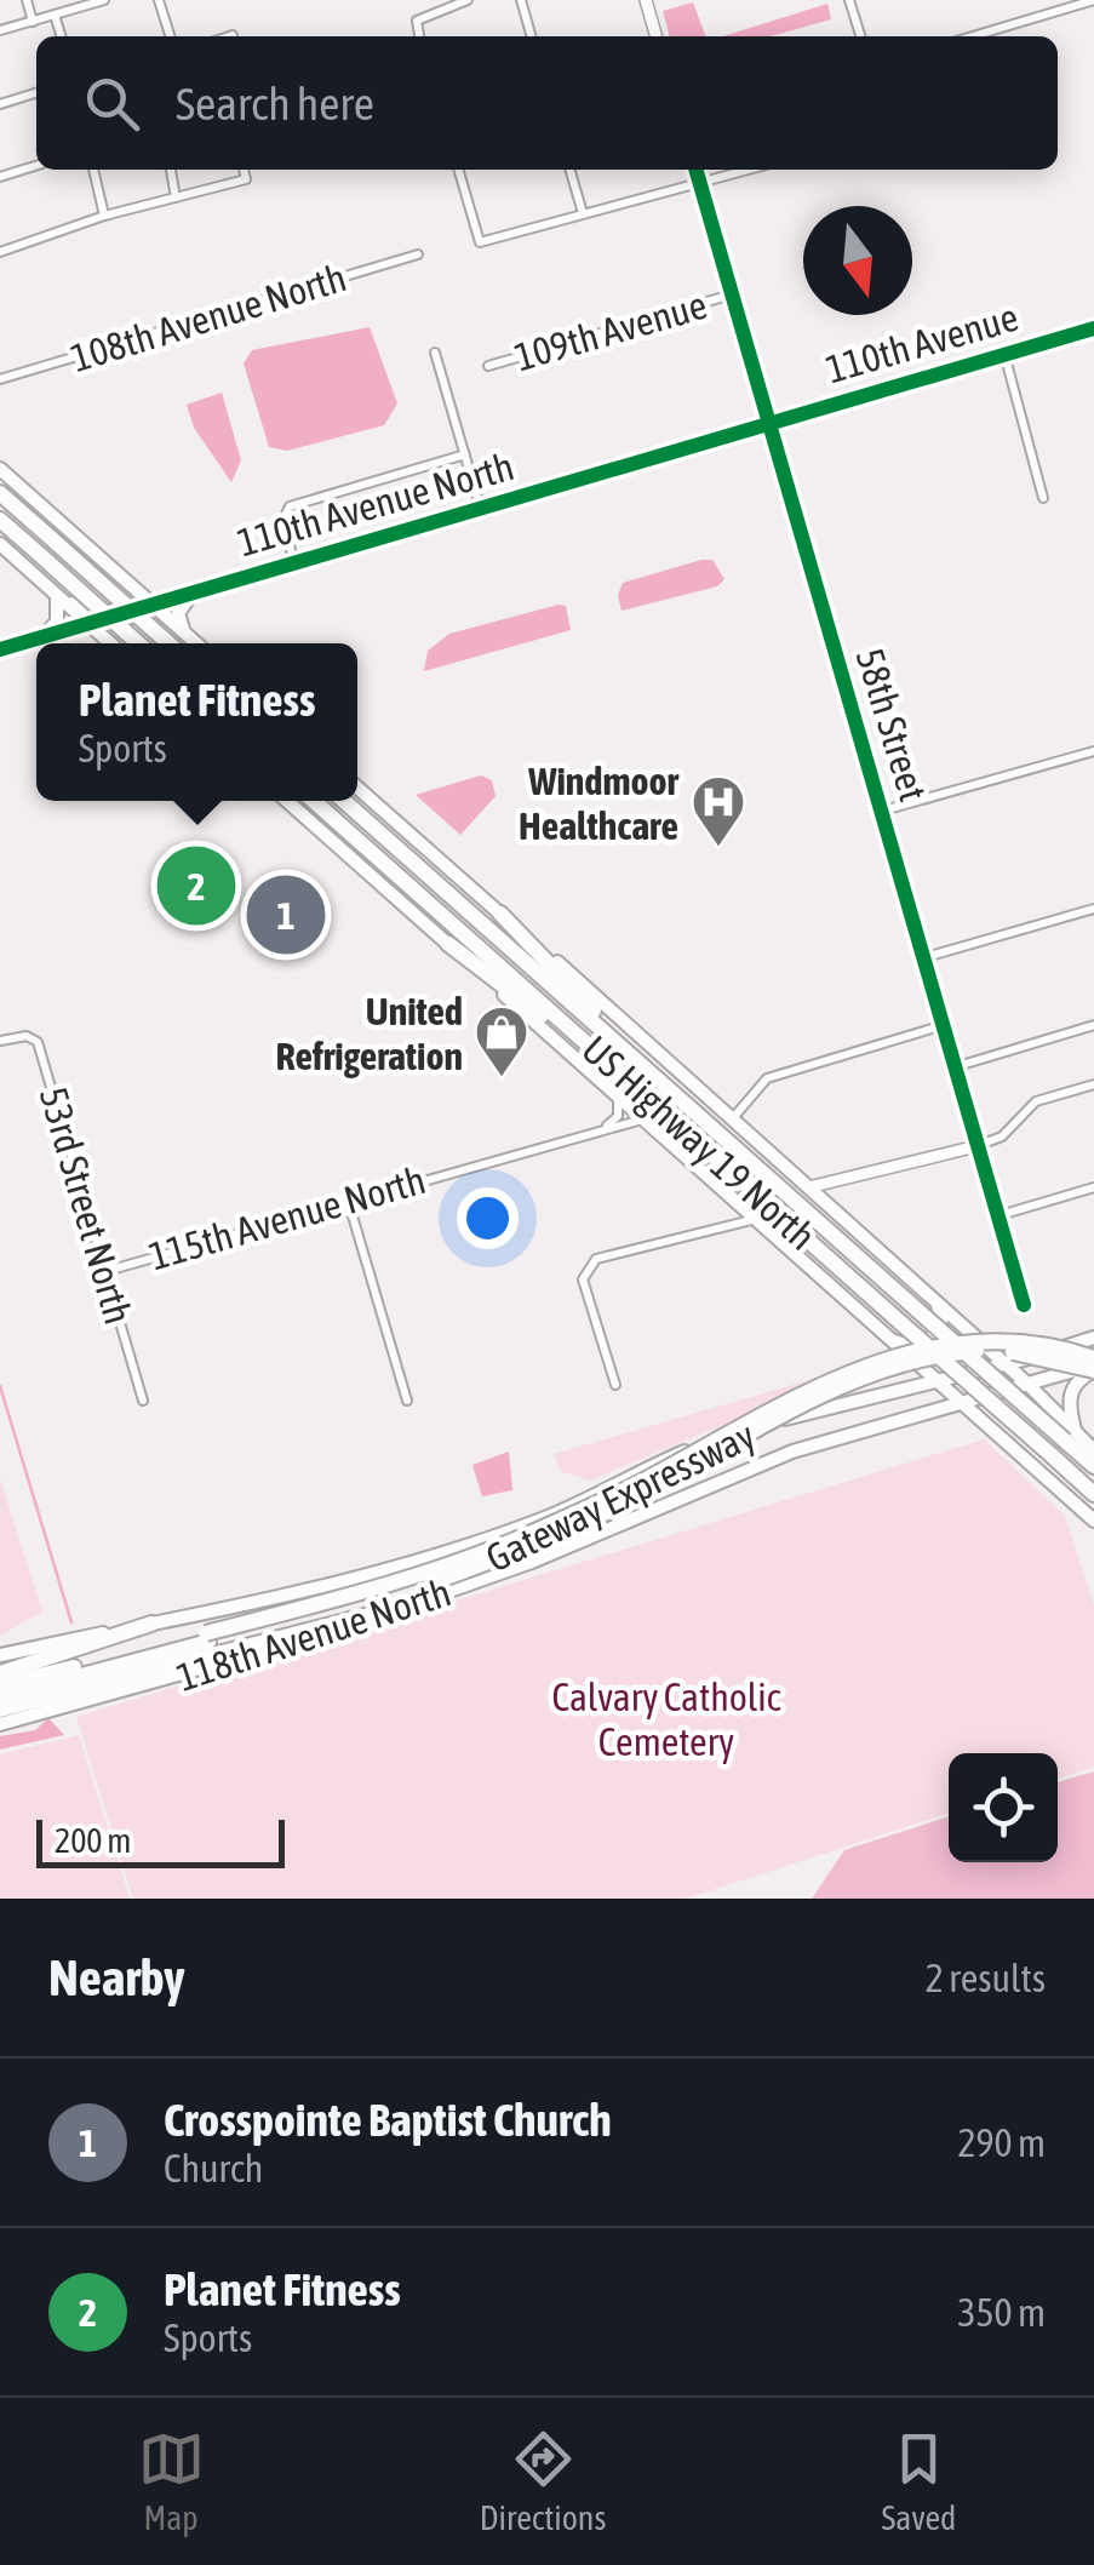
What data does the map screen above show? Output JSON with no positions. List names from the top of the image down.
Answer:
{
  "streets": {
    "highway": ["US Highway 19 North", "Gateway Expressway"],
    "main road": ["118th Avenue North"],
    "street": [
      "108th Avenue North",
      "109th Avenue",
      "110th Avenue",
      "110th Avenue North",
      "58th Street",
      "53rd Street North",
      "115th Avenue North"
    ]
  },
  "crossings": [
    ["109th Avenue", "58th Street"],
    ["110th Avenue", "110th Avenue North"],
    ["110th Avenue", "58th Street"],
    ["110th Avenue North", "58th Street"],
    ["53rd Street North", "115th Avenue North"]
  ],
  "parks": ["Calvary Catholic Cemetery"],
  "places": {
    "hospital": ["Windmoor Healthcare"],
    "shop": ["United Refrigeration"]
  },
  "scale_bar": "200 m",
  "north": "bottom",
  "page": {
    "search": "Search here",
    "popup": ["Planet Fitness", "Sports"],
    "pins": ["2", "1"],
    "scale": "200 m",
    "heading": ["Nearby", "2 results"],
    "list": [
      {
        "mark": "1",
        "name": "Crosspointe Baptist Church",
        "note": "Church",
        "value": "290 m"
      },
      {
        "mark": "2",
        "name": "Planet Fitness",
        "note": "Sports",
        "value": "350 m"
      }
    ],
    "nav": ["Map", "Directions", "Saved"]
  }
}
